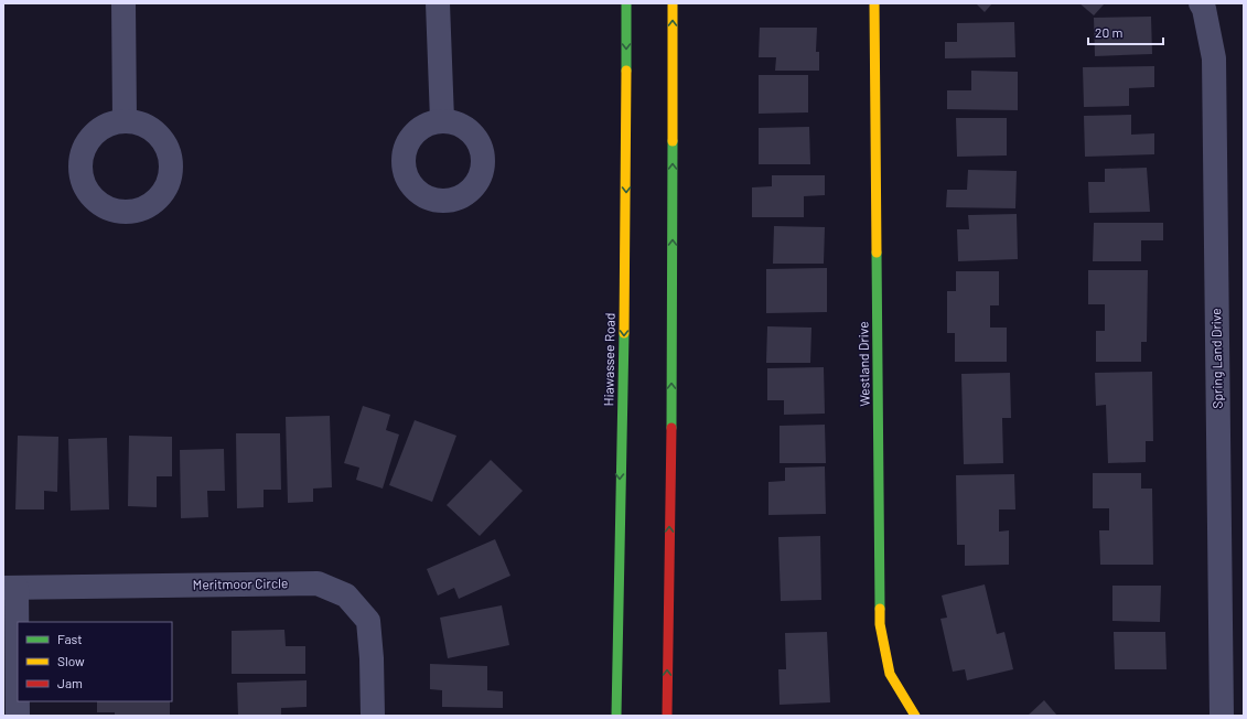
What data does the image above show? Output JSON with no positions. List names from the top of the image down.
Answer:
{
  "streets": {
    "street": [
      "Spring Land Drive",
      "Hiawassee Road",
      "Westland Drive",
      "Meritmoor Circle"
    ]
  },
  "legend": ["Fast", "Slow", "Jam"],
  "scale_bar": "20 m"
}
